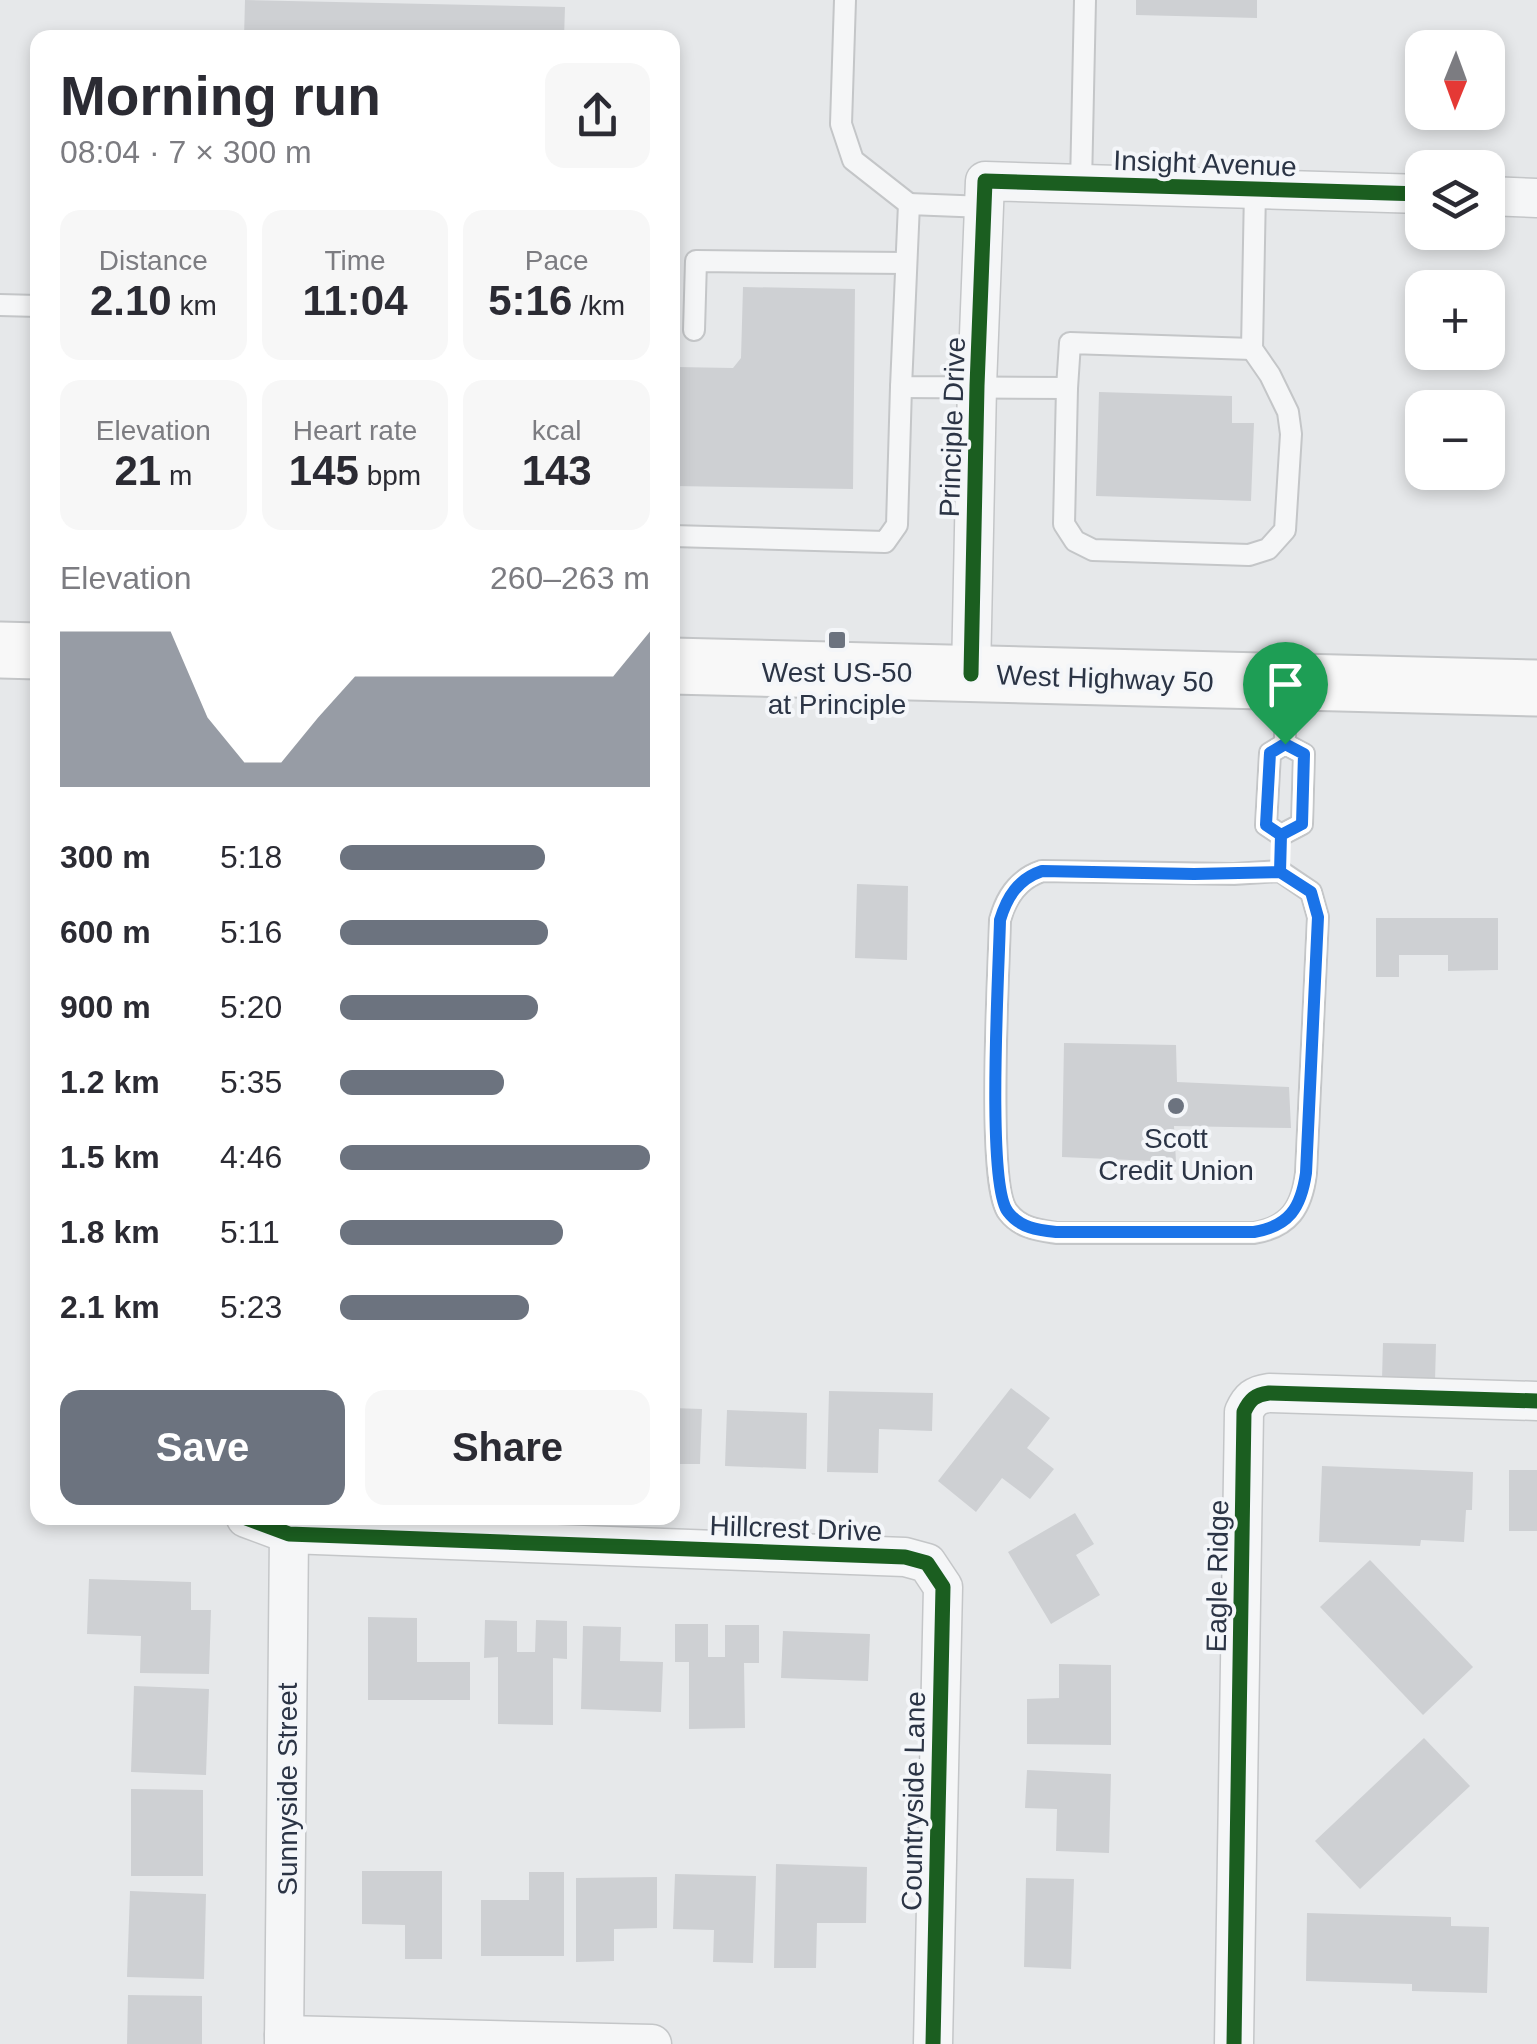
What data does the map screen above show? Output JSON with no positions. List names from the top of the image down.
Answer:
{
  "streets": {
    "main road": ["West Highway 50"],
    "street": [
      "Insight Avenue",
      "Principle Drive",
      "Hillcrest Drive",
      "Eagle Ridge",
      "Sunnyside Street",
      "Countryside Lane"
    ]
  },
  "crossings": [
    ["Insight Avenue", "Principle Drive"],
    ["Principle Drive", "West Highway 50"],
    ["Hillcrest Drive", "Sunnyside Street"],
    ["Hillcrest Drive", "Countryside Lane"]
  ],
  "places": {
    "transit": ["West US-50 at Principle"],
    "other": ["Scott Credit Union"]
  },
  "north": "bottom",
  "page": {
    "map_buttons": ["+", "−"],
    "heading": ["Morning run", "08:04 · 7 × 300 m"],
    "stats": [
      ["Distance", "2.10 km"],
      ["Time", "11:04"],
      ["Pace", "5:16 /km"],
      ["Elevation", "21 m"],
      ["Heart rate", "145 bpm"],
      ["kcal", "143"]
    ],
    "chart": ["Elevation", "260–263 m"],
    "list": [
      {
        "name": "300 m",
        "note": "5:18"
      },
      {
        "name": "600 m",
        "note": "5:16"
      },
      {
        "name": "900 m",
        "note": "5:20"
      },
      {
        "name": "1.2 km",
        "note": "5:35"
      },
      {
        "name": "1.5 km",
        "note": "4:46"
      },
      {
        "name": "1.8 km",
        "note": "5:11"
      },
      {
        "name": "2.1 km",
        "note": "5:23"
      }
    ],
    "buttons": ["Save", "Share"]
  }
}
